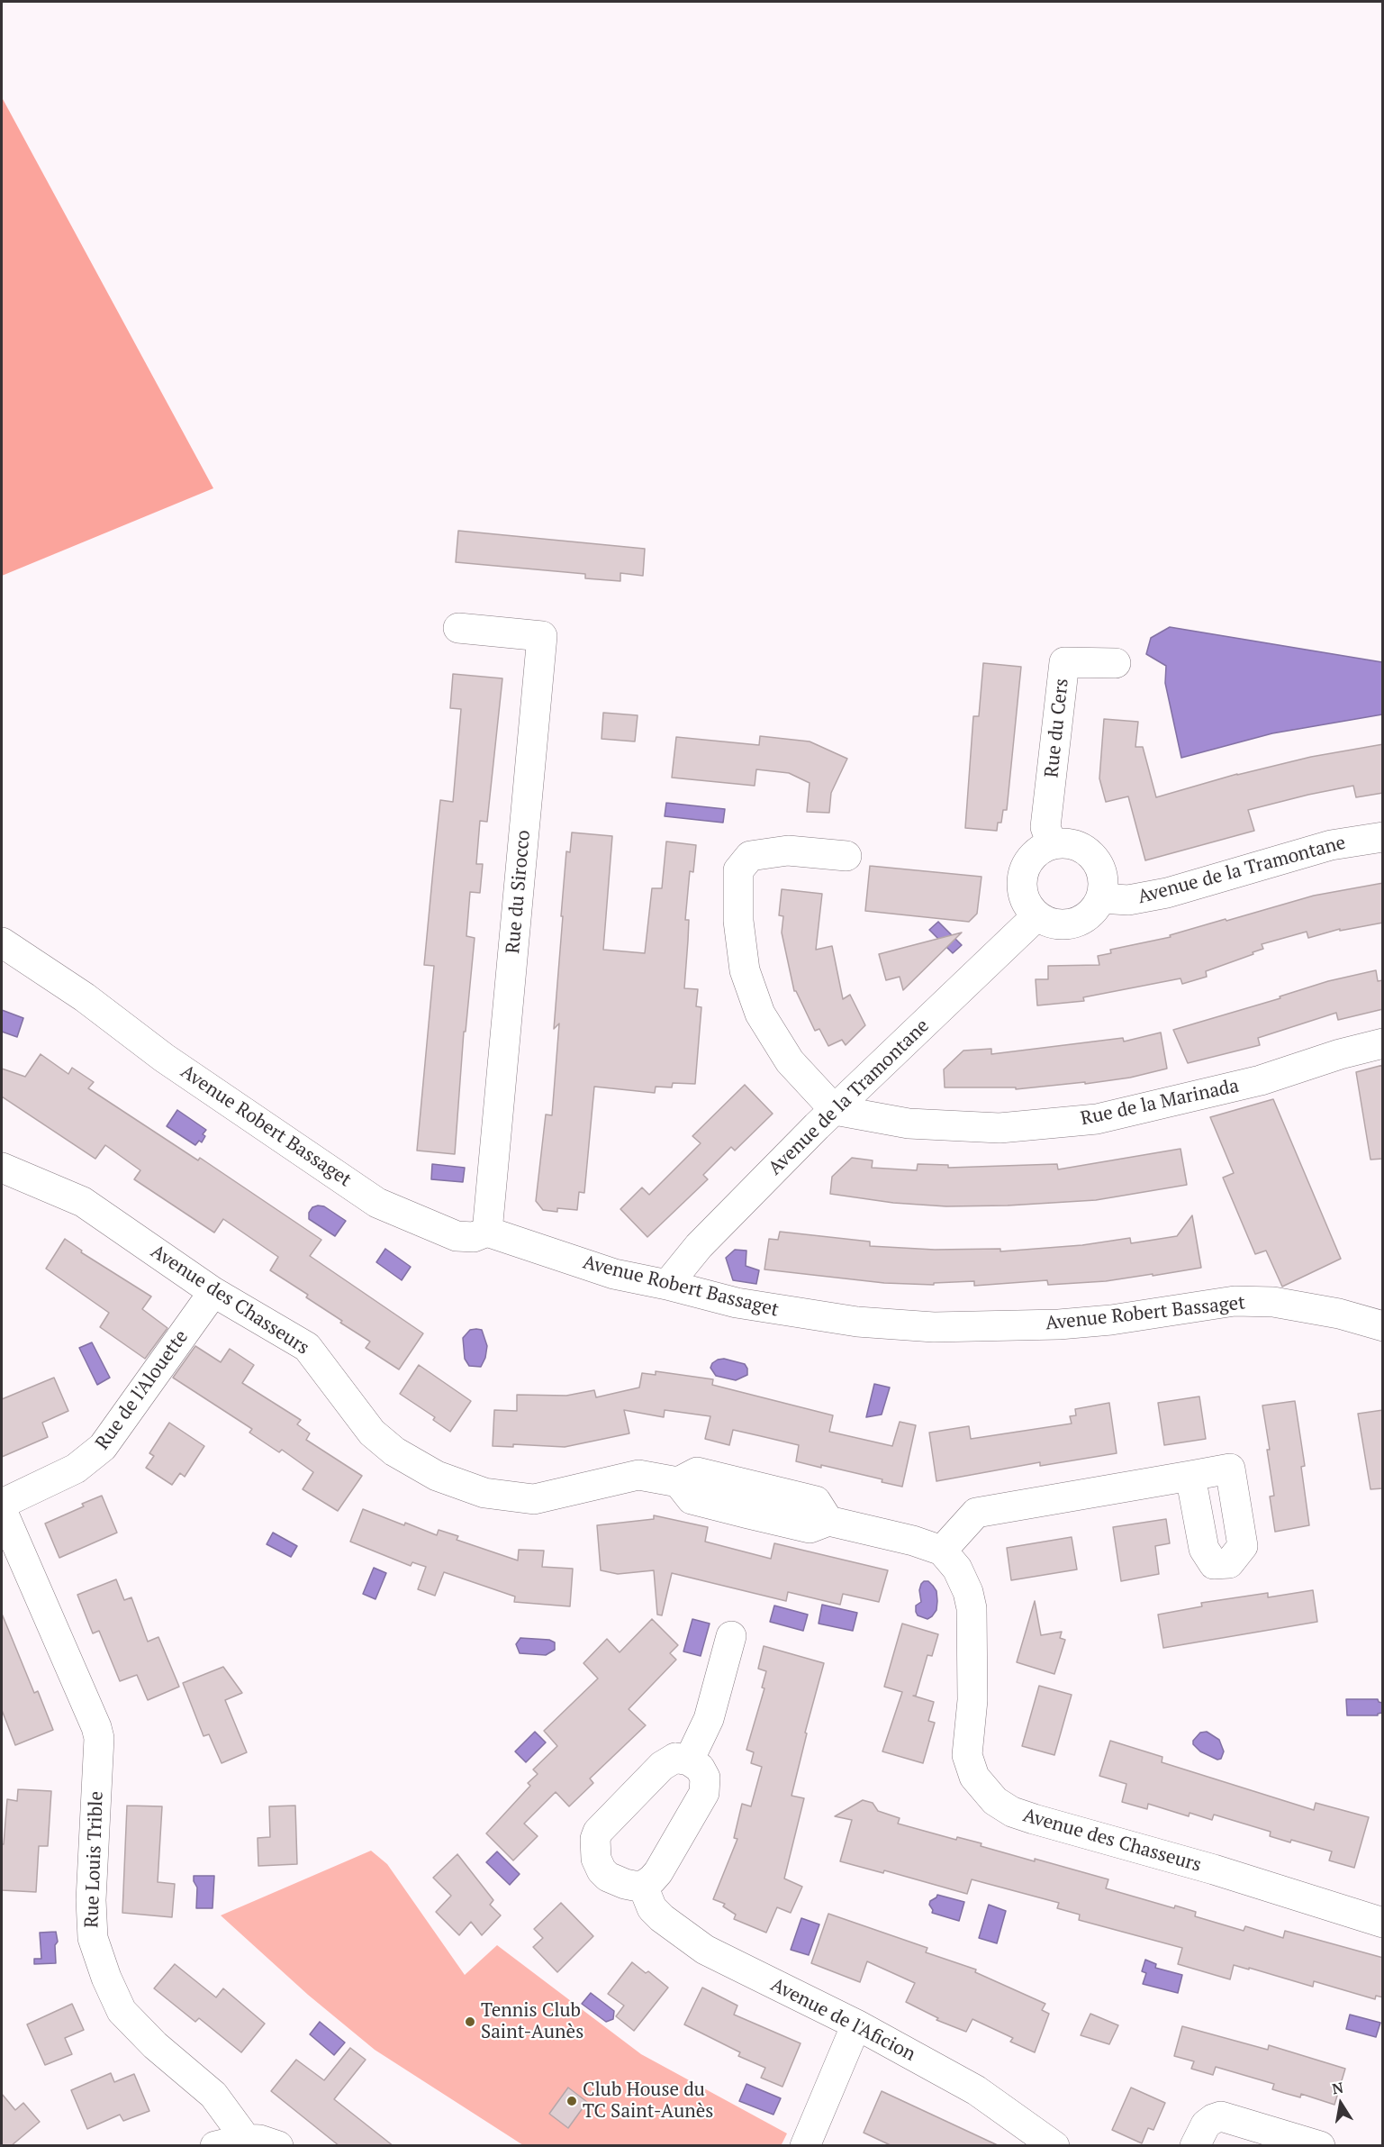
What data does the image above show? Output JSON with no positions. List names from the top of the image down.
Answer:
{
  "streets": {
    "street": [
      "Rue du Cers",
      "Avenue de la Tramontane",
      "Rue du Sirocco",
      "Rue de la Marinada",
      "Avenue Robert Bassaget",
      "Avenue des Chasseurs",
      "Rue de l'Alouette",
      "Rue Louis Trible",
      "Avenue de l'Aficion"
    ]
  },
  "crossings": [
    ["Rue du Cers", "Avenue de la Tramontane"],
    ["Avenue de la Tramontane", "Rue de la Marinada"],
    ["Avenue de la Tramontane", "Avenue Robert Bassaget"],
    ["Rue du Sirocco", "Avenue Robert Bassaget"],
    ["Avenue des Chasseurs", "Rue de l'Alouette"]
  ],
  "places": ["Tennis Club Saint-Aunès", "Club House du TC Saint-Aunès"],
  "north": "top"
}
